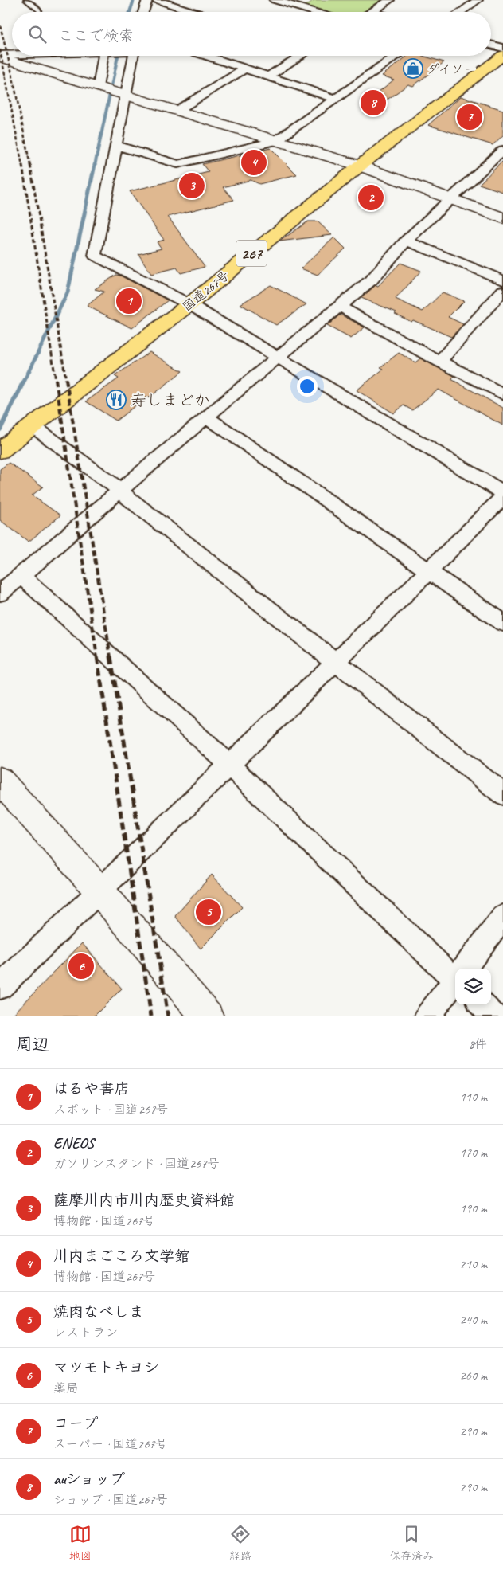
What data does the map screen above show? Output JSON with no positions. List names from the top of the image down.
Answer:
{
  "streets": {
    "highway": ["267", "国道267号"]
  },
  "places": {
    "shop": ["ダイソー"],
    "restaurant": ["寿しまどか"]
  },
  "page": {
    "search": "ここで検索",
    "pins": [
      "8",
      "7",
      "4",
      "3",
      "2",
      "1",
      "5",
      "6"
    ],
    "heading": ["周辺", "8件"],
    "list": [
      {
        "mark": "1",
        "name": "はるや書店",
        "note": "スポット · 国道267号",
        "value": "110 m"
      },
      {
        "mark": "2",
        "name": "ENEOS",
        "note": "ガソリンスタンド · 国道267号",
        "value": "170 m"
      },
      {
        "mark": "3",
        "name": "薩摩川内市川内歴史資料館",
        "note": "博物館 · 国道267号",
        "value": "190 m"
      },
      {
        "mark": "4",
        "name": "川内まごころ文学館",
        "note": "博物館 · 国道267号",
        "value": "210 m"
      },
      {
        "mark": "5",
        "name": "焼肉なべしま",
        "note": "レストラン",
        "value": "240 m"
      },
      {
        "mark": "6",
        "name": "マツモトキヨシ",
        "note": "薬局",
        "value": "260 m"
      },
      {
        "mark": "7",
        "name": "コープ",
        "note": "スーパー · 国道267号",
        "value": "290 m"
      },
      {
        "mark": "8",
        "name": "auショップ",
        "note": "ショップ · 国道267号",
        "value": "290 m"
      }
    ],
    "nav": ["地図", "経路", "保存済み"]
  }
}
